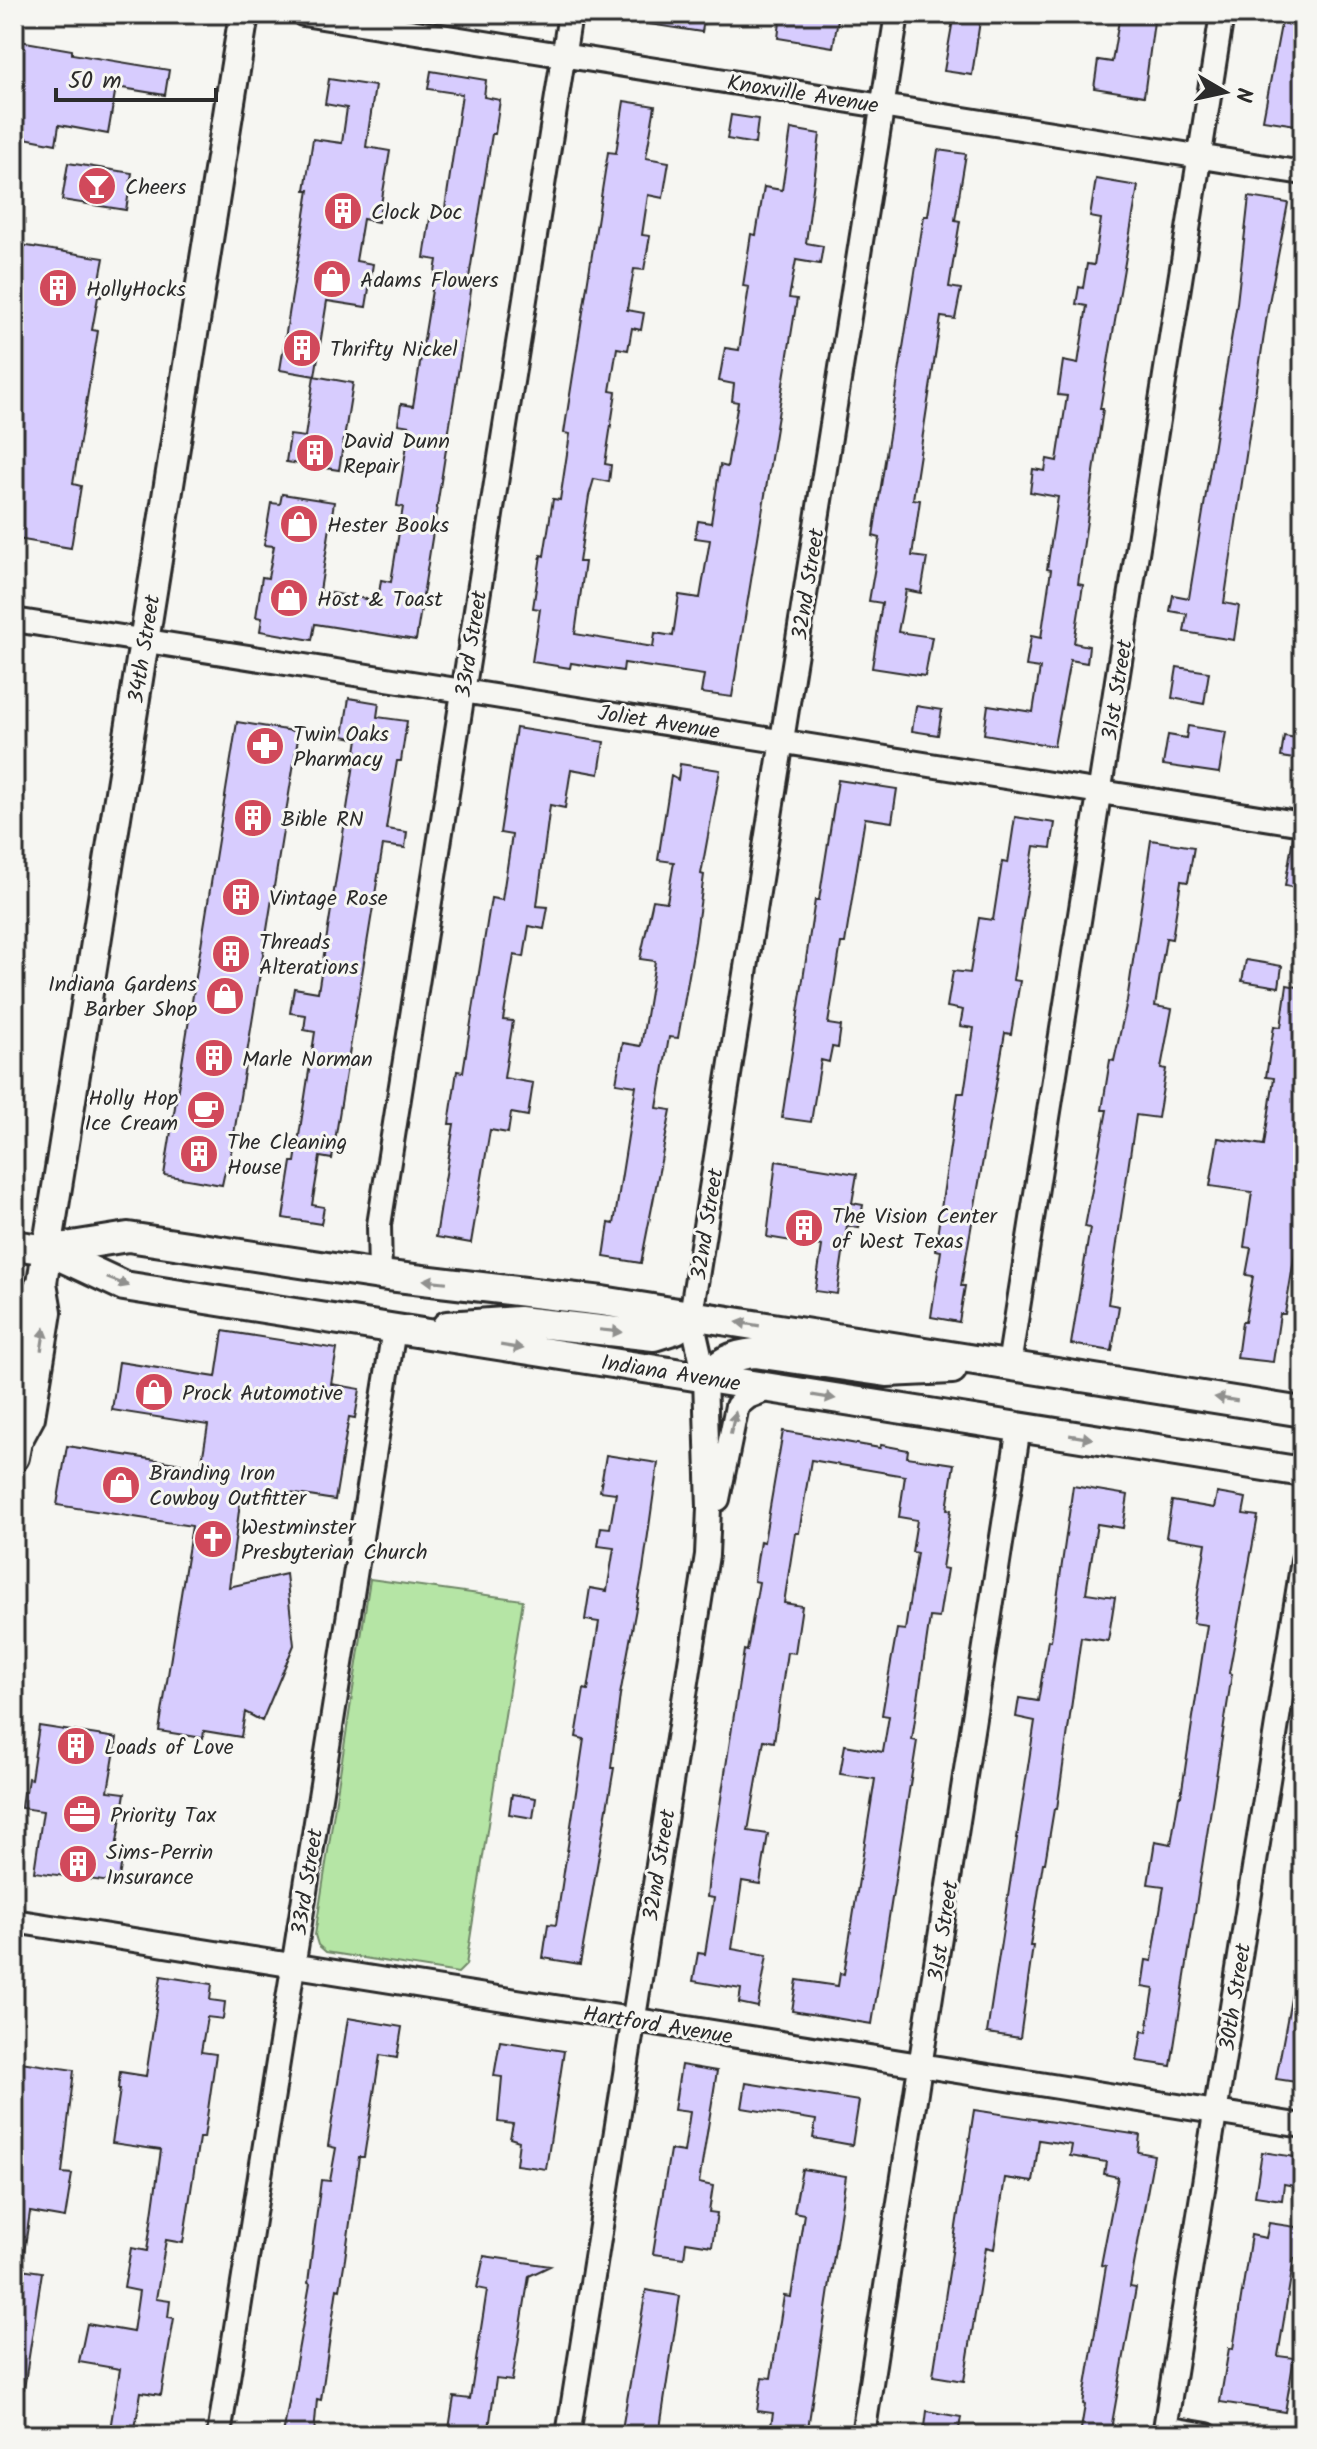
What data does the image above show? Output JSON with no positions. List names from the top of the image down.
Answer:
{
  "streets": {
    "main road": ["34th Street", "Indiana Avenue"],
    "street": [
      "Knoxville Avenue",
      "32nd Street",
      "33rd Street",
      "31st Street",
      "Joliet Avenue",
      "30th Street",
      "Hartford Avenue"
    ]
  },
  "crossings": [
    ["Knoxville Avenue", "32nd Street"],
    ["Knoxville Avenue", "33rd Street"],
    ["Knoxville Avenue", "31st Street"],
    ["32nd Street", "Joliet Avenue"],
    ["32nd Street", "Indiana Avenue"],
    ["32nd Street", "Hartford Avenue"],
    ["33rd Street", "Joliet Avenue"],
    ["33rd Street", "Indiana Avenue"],
    ["33rd Street", "Hartford Avenue"],
    ["34th Street", "Joliet Avenue"],
    ["34th Street", "Indiana Avenue"],
    ["31st Street", "Joliet Avenue"],
    ["31st Street", "Indiana Avenue"],
    ["31st Street", "Hartford Avenue"],
    ["30th Street", "Hartford Avenue"]
  ],
  "places": {
    "bar": ["Cheers"],
    "building": [
      "Clock Doc",
      "HollyHocks",
      "Thrifty Nickel",
      "David Dunn Repair",
      "Bible RN",
      "Vintage Rose",
      "Threads Alterations",
      "Marle Norman",
      "The Cleaning House",
      "The Vision Center of West Texas",
      "Loads of Love",
      "Sims-Perrin Insurance"
    ],
    "shop": [
      "Adams Flowers",
      "Hester Books",
      "Host & Toast",
      "Indiana Gardens Barber Shop",
      "Prock Automotive",
      "Branding Iron Cowboy Outfitter"
    ],
    "pharmacy": ["Twin Oaks Pharmacy"],
    "cafe": ["Holly Hop Ice Cream"],
    "church": ["Westminster Presbyterian Church"],
    "office": ["Priority Tax"]
  },
  "scale_bar": "50 m",
  "north": "right"
}
